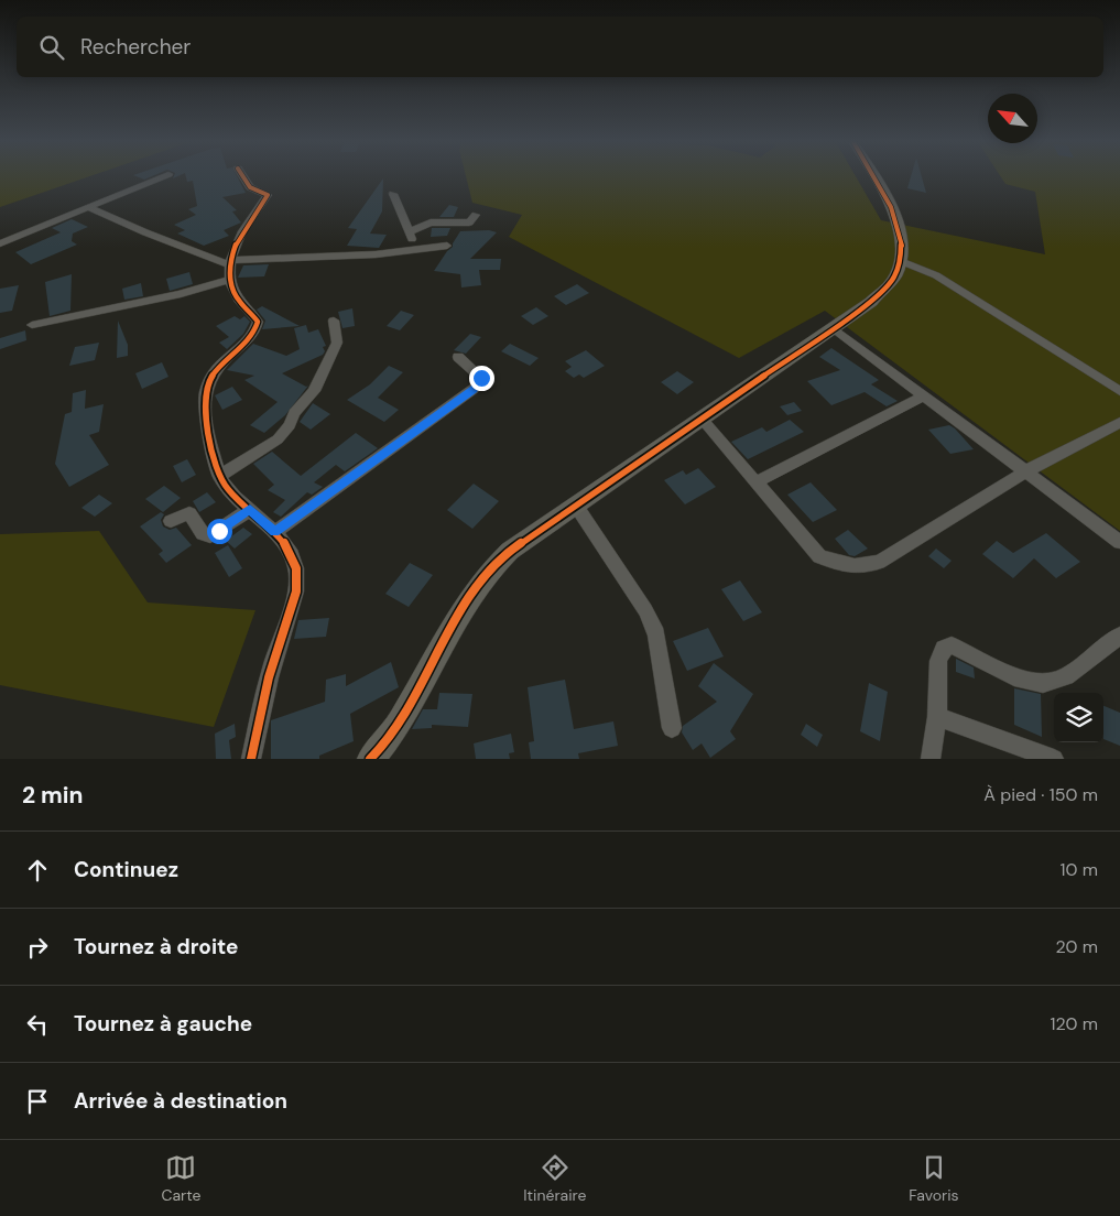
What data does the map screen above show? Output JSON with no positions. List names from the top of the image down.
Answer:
{
  "north": "top left",
  "page": {
    "search": "Rechercher",
    "heading": ["2 min", "À pied · 150 m"],
    "list": [
      ["Continuez", "10 m"],
      ["Tournez à droite", "20 m"],
      ["Tournez à gauche", "120 m"],
      "Arrivée à destination"
    ],
    "nav": ["Carte", "Itinéraire", "Favoris"]
  }
}
